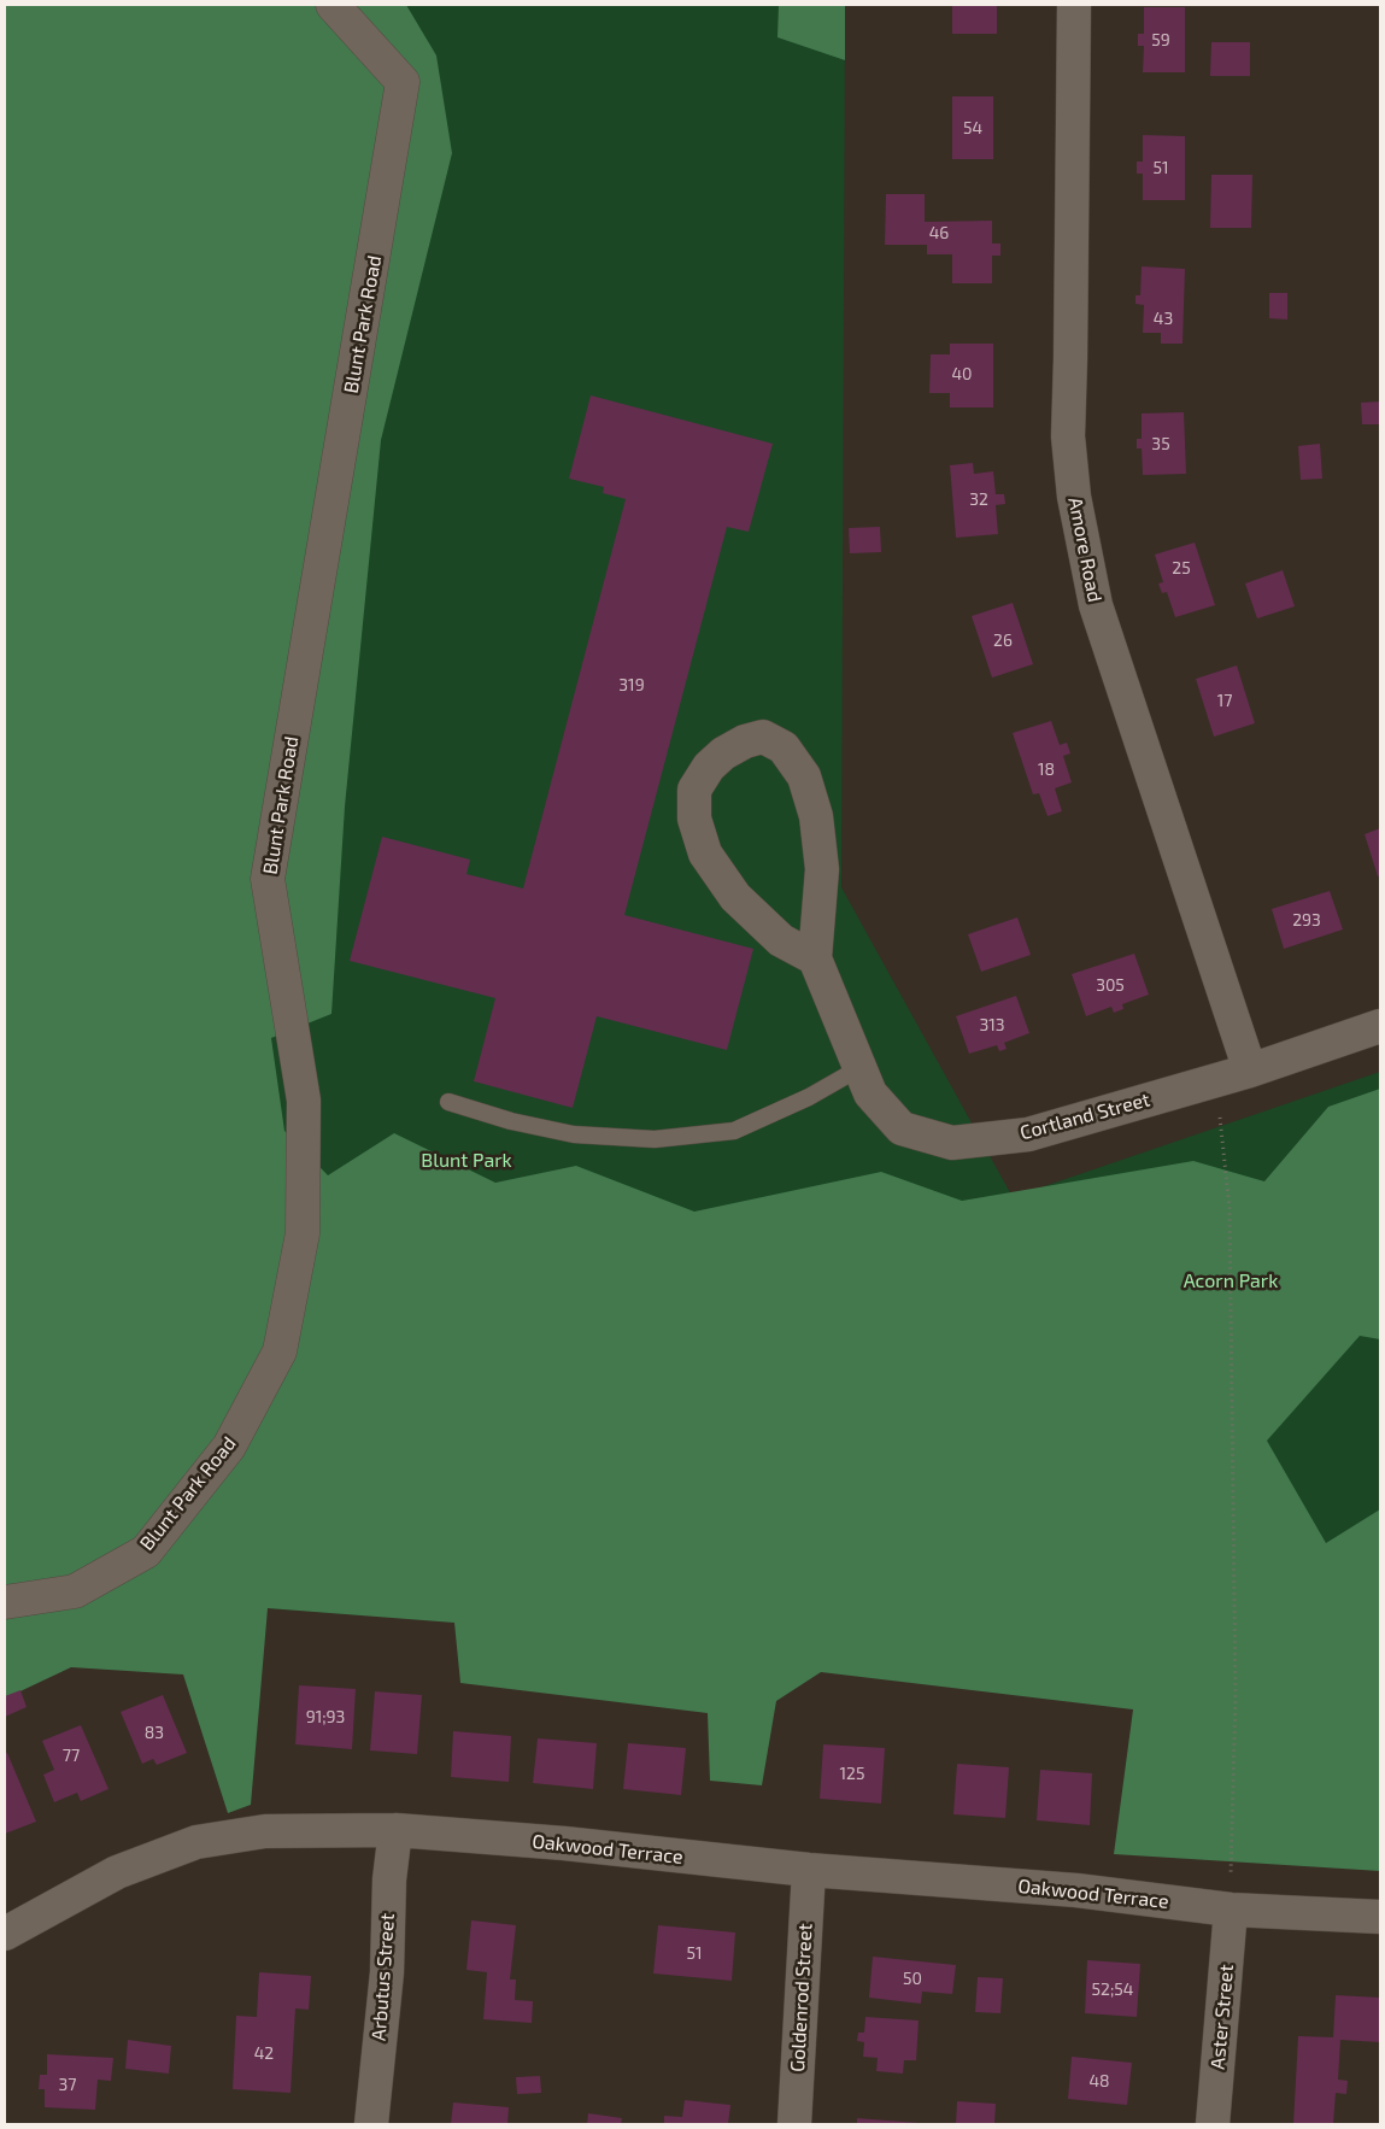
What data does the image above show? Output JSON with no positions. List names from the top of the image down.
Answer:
{
  "streets": {
    "street": [
      "Blunt Park Road",
      "Amore Road",
      "Cortland Street",
      "Oakwood Terrace",
      "Arbutus Street",
      "Goldenrod Street",
      "Aster Street"
    ]
  },
  "crossings": [
    ["Amore Road", "Cortland Street"],
    ["Oakwood Terrace", "Arbutus Street"],
    ["Oakwood Terrace", "Goldenrod Street"],
    ["Oakwood Terrace", "Aster Street"]
  ],
  "parks": ["Blunt Park", "Acorn Park"],
  "house_numbers": [
    "59",
    "54",
    "51",
    "46",
    "43",
    "40",
    "35",
    "32",
    "25",
    "26",
    "319",
    "17",
    "18",
    "293",
    "305",
    "313",
    "91;93",
    "83",
    "77",
    "125",
    "51",
    "50",
    "52;54",
    "42",
    "48",
    "37"
  ]
}
